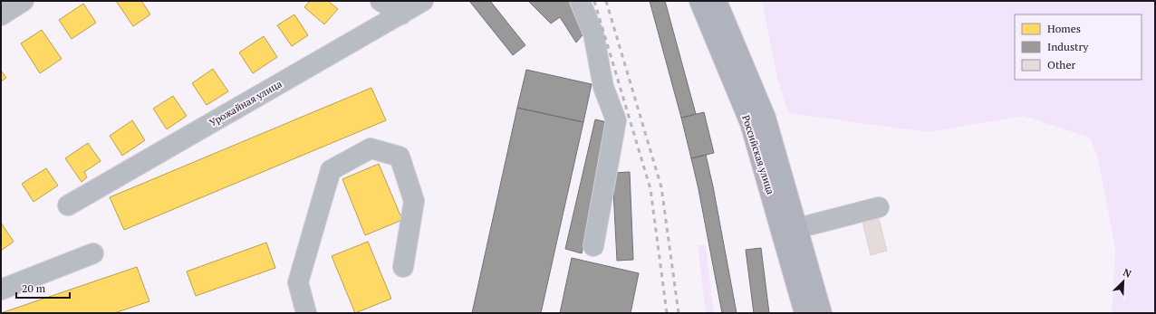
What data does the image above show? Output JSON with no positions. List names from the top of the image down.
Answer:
{
  "streets": {
    "main road": ["Российская улица"],
    "street": ["Урожайная улица"]
  },
  "legend": ["Homes", "Industry", "Other"],
  "scale_bar": "20 m",
  "north": "top right"
}
